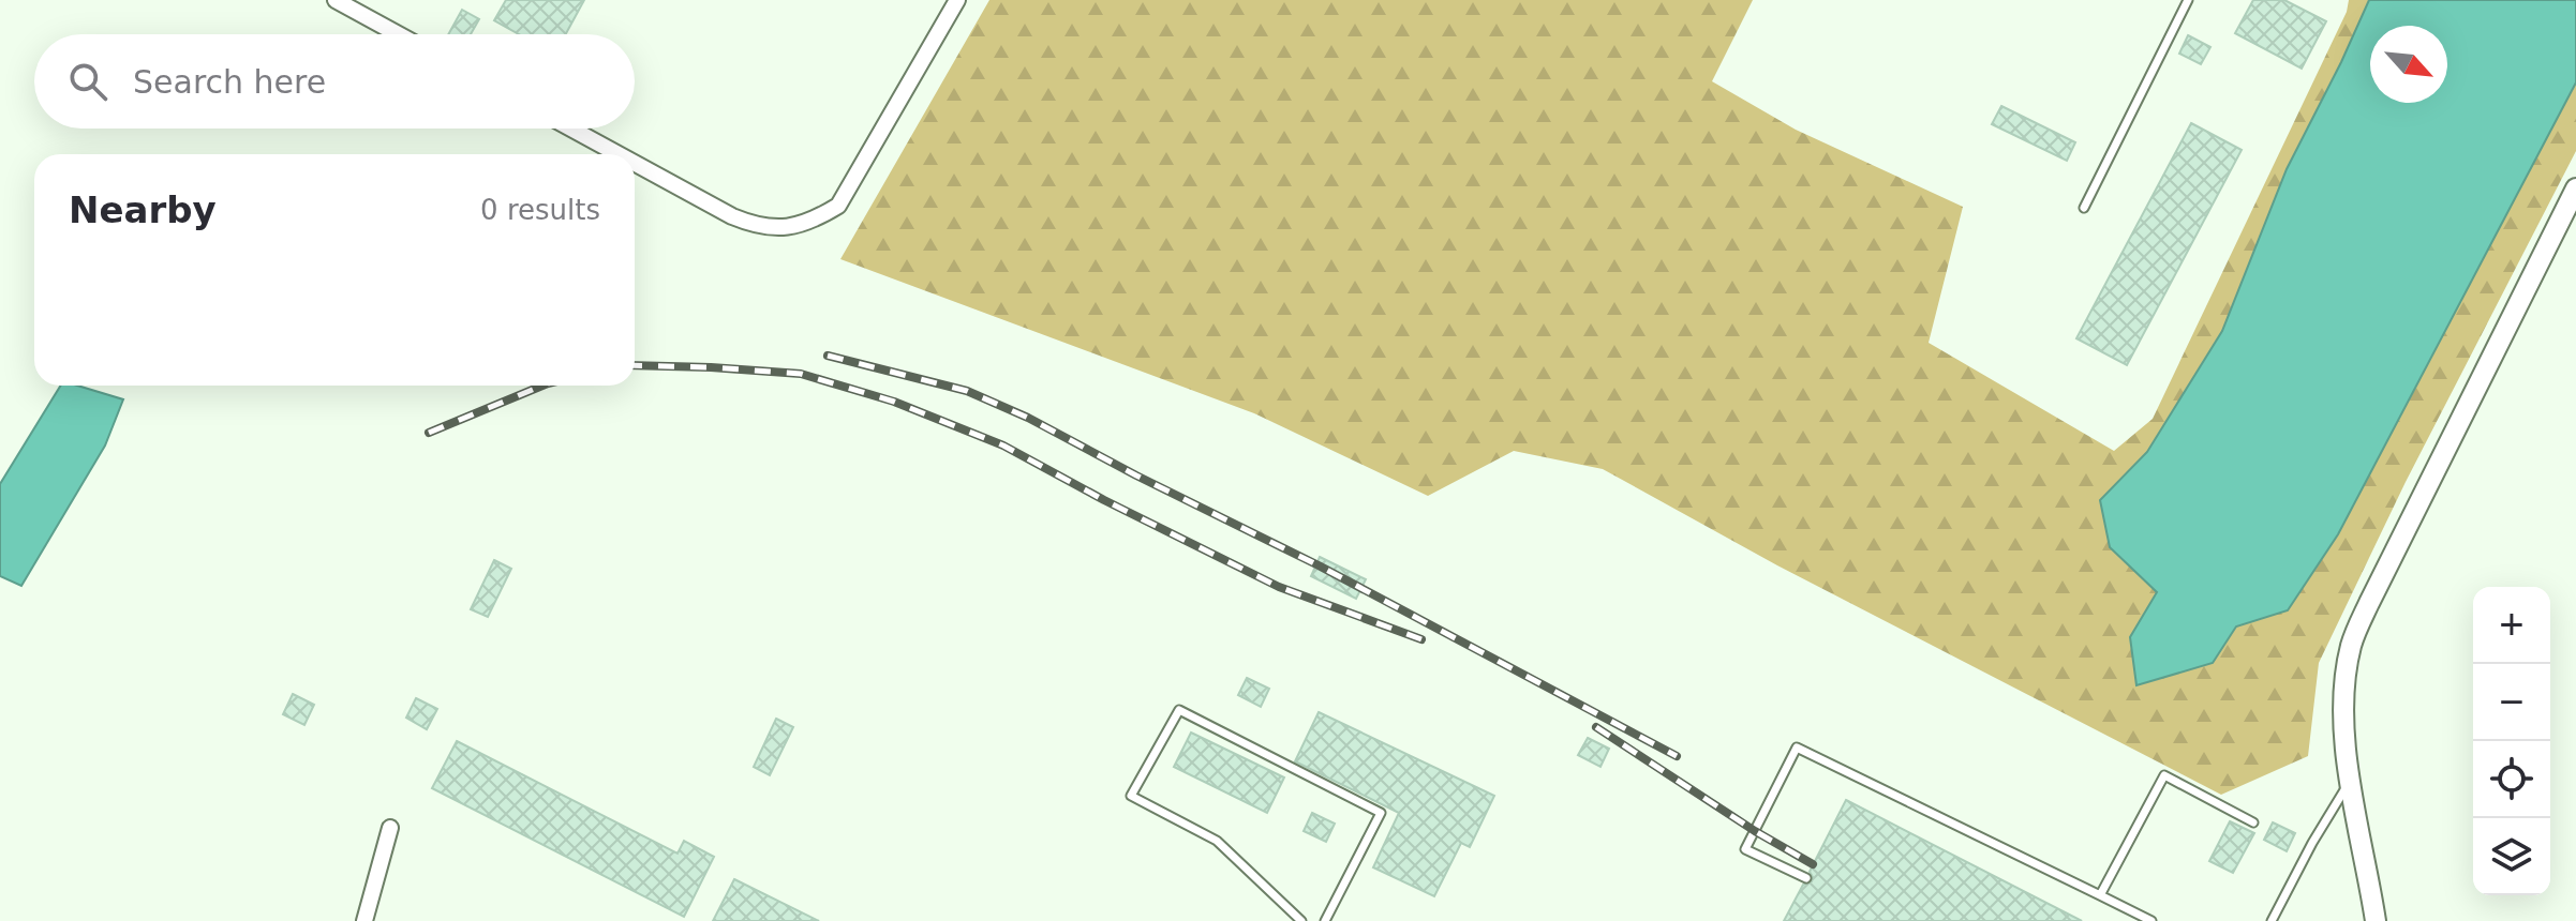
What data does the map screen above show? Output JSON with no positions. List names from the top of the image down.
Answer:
{
  "north": "bottom right",
  "page": {
    "search": "Search here",
    "heading": ["Nearby", "0 results"],
    "map_buttons": ["+", "−"]
  }
}
